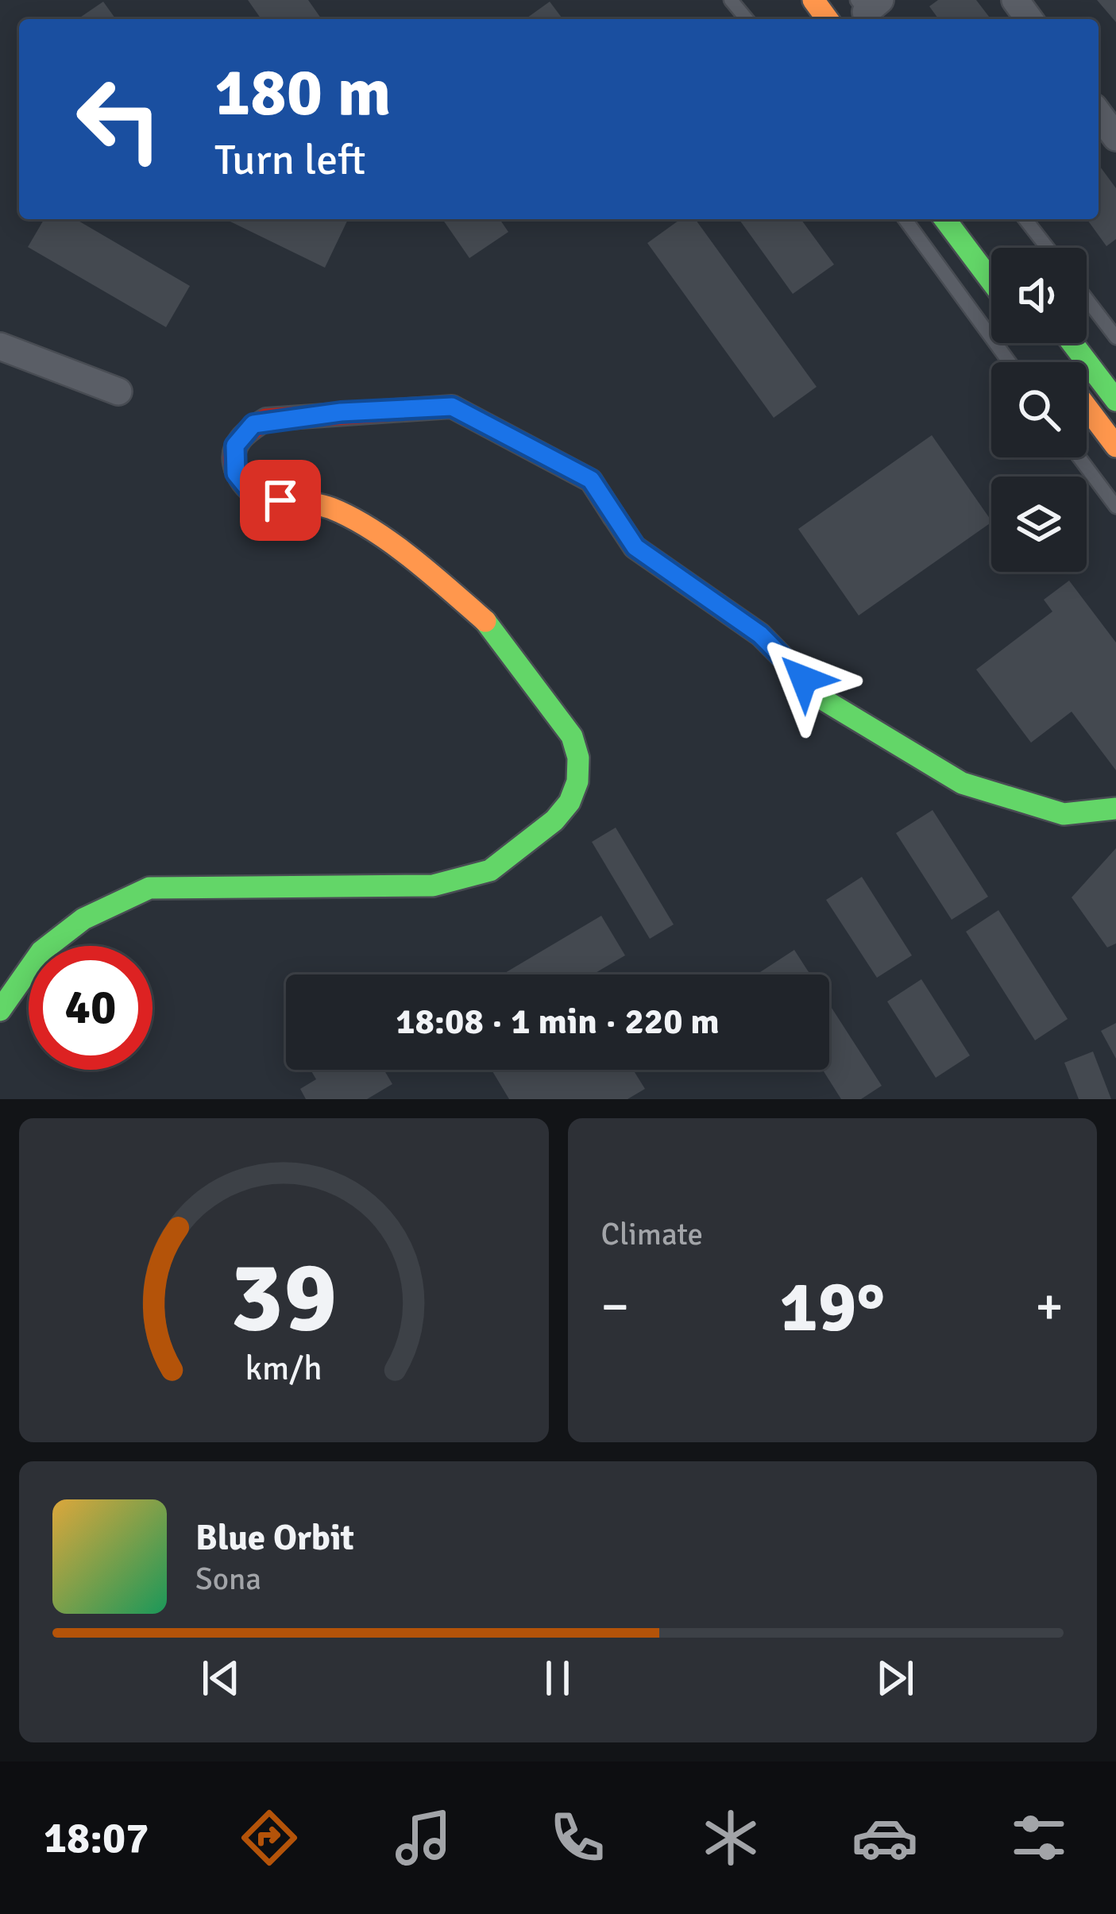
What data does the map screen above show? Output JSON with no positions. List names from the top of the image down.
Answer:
{
  "page": {
    "turn": ["180 m", "Turn left"],
    "limit": "40",
    "trip": "18:08 · 1 min · 220 m",
    "tile": "Climate",
    "heat": ["−", "19°", "+"],
    "song": ["Blue Orbit", "Sona"],
    "tabs": "18:07",
    "gauge": ["39", "km/h"]
  }
}
